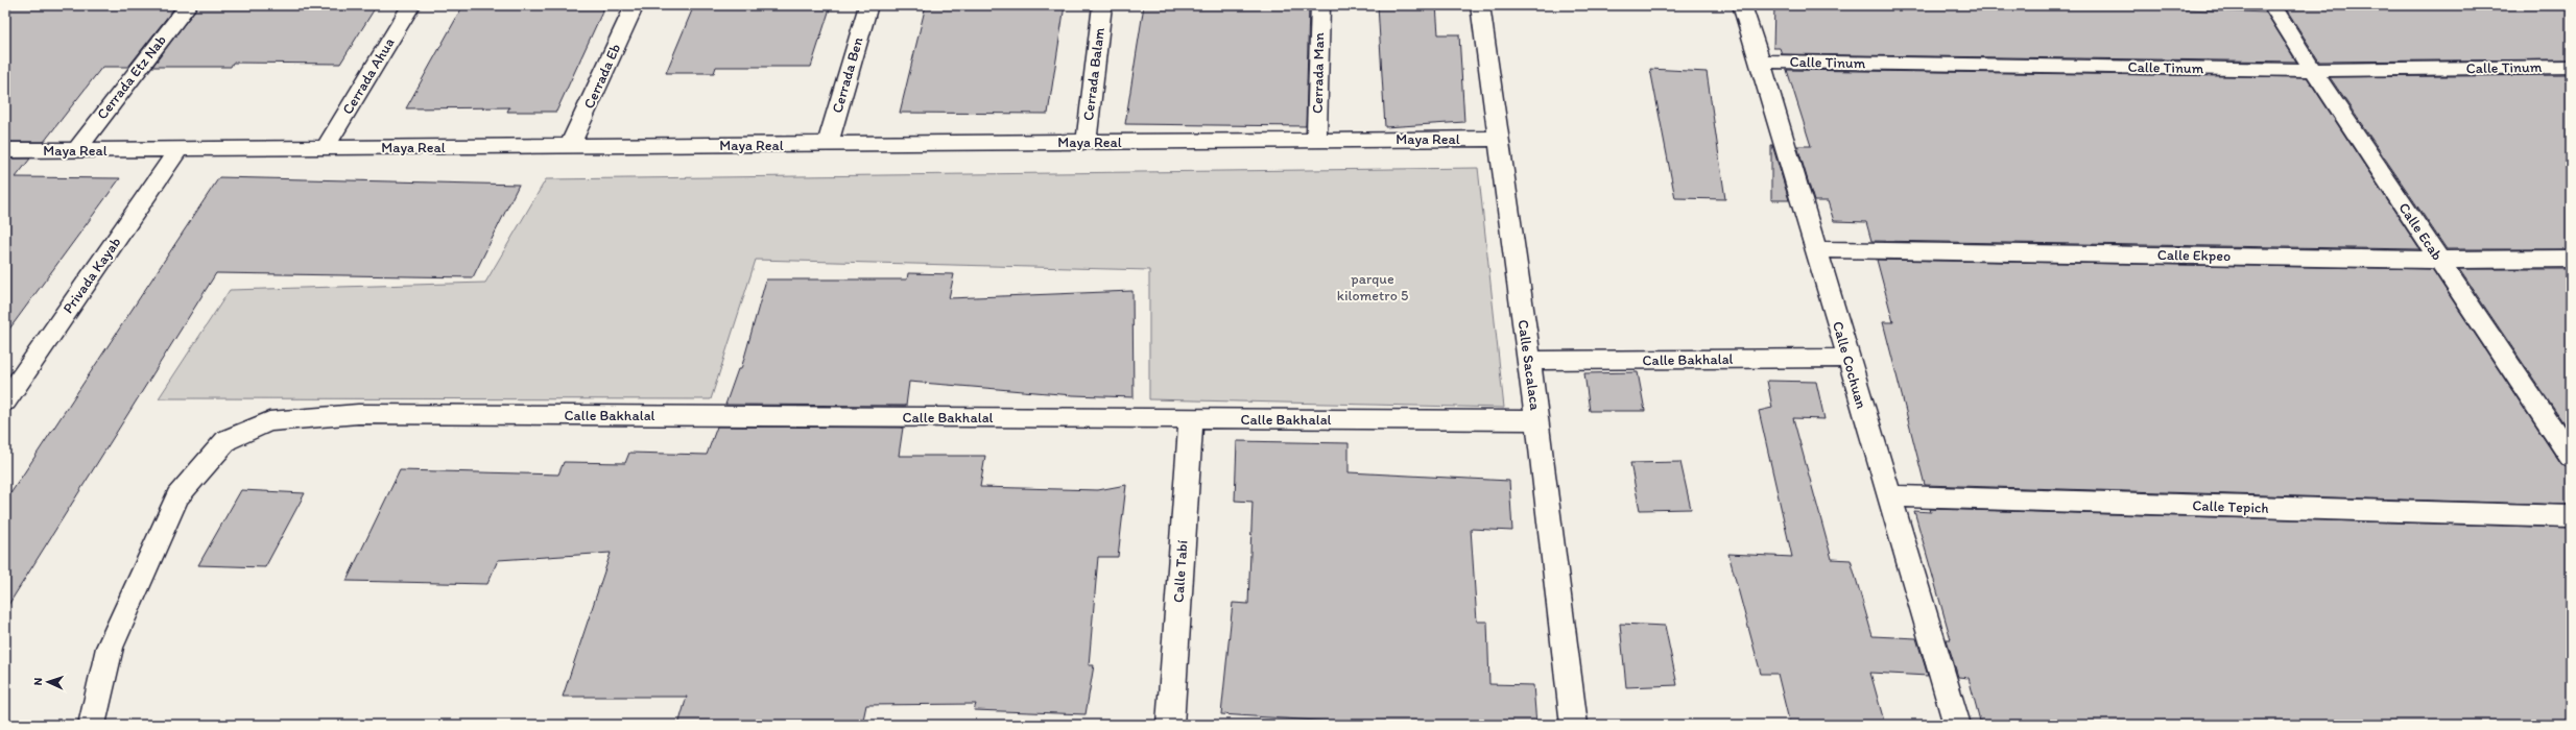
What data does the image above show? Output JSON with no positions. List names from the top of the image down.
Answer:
{
  "streets": {
    "street": [
      "Calle Tinum",
      "Cerrada Man",
      "Cerrada Balam",
      "Cerrada Ben",
      "Cerrada Ahua",
      "Cerrada Eb",
      "Cerrada Etz Nab",
      "Maya Real",
      "Calle Ecab",
      "Calle Ekpeo",
      "Privada Kayab",
      "Calle Bakhalal",
      "Calle Sacalaca",
      "Calle Cochuan",
      "Calle Tepich",
      "Calle Tabí"
    ]
  },
  "crossings": [
    ["Calle Tinum", "Calle Ecab"],
    ["Calle Tinum", "Calle Cochuan"],
    ["Cerrada Man", "Maya Real"],
    ["Cerrada Balam", "Maya Real"],
    ["Cerrada Ben", "Maya Real"],
    ["Cerrada Ahua", "Maya Real"],
    ["Cerrada Eb", "Maya Real"],
    ["Cerrada Etz Nab", "Maya Real"],
    ["Maya Real", "Privada Kayab"],
    ["Maya Real", "Calle Sacalaca"],
    ["Calle Ecab", "Calle Ekpeo"],
    ["Calle Ekpeo", "Calle Cochuan"],
    ["Calle Bakhalal", "Calle Sacalaca"],
    ["Calle Bakhalal", "Calle Cochuan"],
    ["Calle Bakhalal", "Calle Tabí"],
    ["Calle Cochuan", "Calle Tepich"]
  ],
  "parks": ["parque kilometro 5"],
  "north": "left"
}
